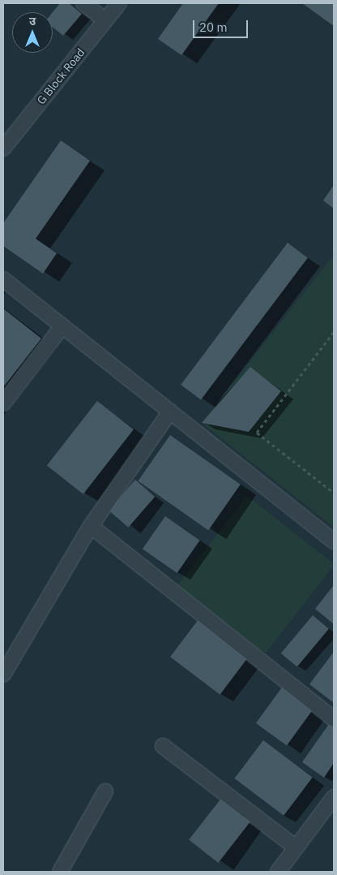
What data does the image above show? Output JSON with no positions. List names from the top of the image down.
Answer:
{
  "streets": {
    "street": ["G Block Road"]
  },
  "scale_bar": "20 m",
  "north": "top"
}
